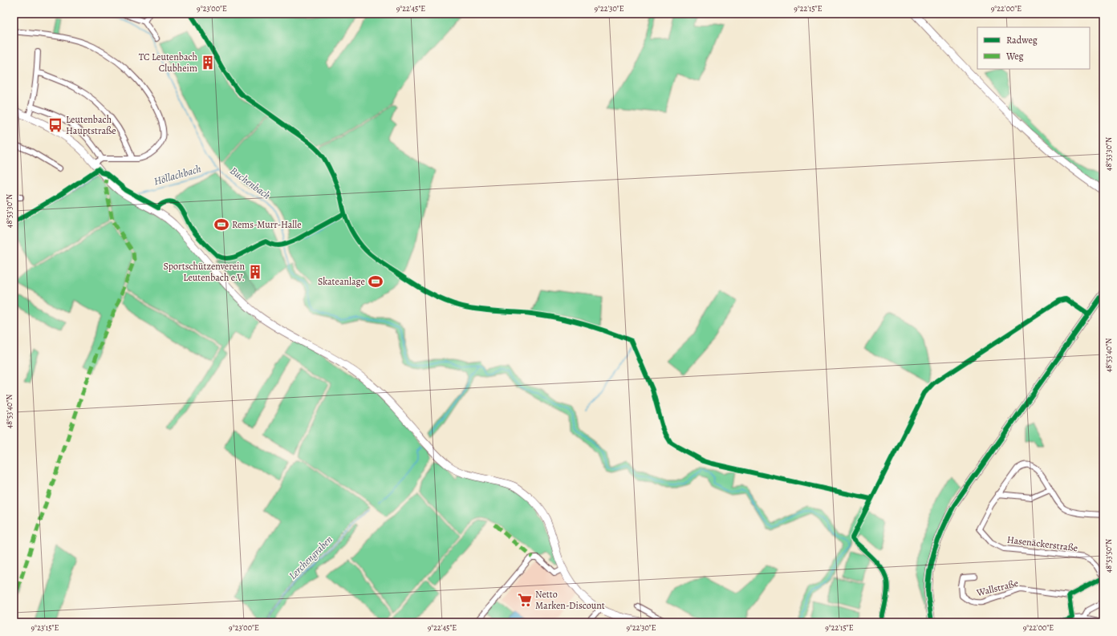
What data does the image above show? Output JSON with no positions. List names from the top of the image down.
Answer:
{
  "streets": {
    "street": ["Hasenäckerstraße", "Wallstraße"]
  },
  "crossings": [
    ["Hasenäckerstraße", "Wallstraße"]
  ],
  "water": ["Höllachbach", "Buchenbach", "Lerchengraben"],
  "places": {
    "building": ["TC Leutenbach Clubheim", "Sportschützenverein Leutenbach e.V."],
    "bus stop": ["Leutenbach Hauptstraße"],
    "sports": ["Rems-Murr-Halle", "Skateanlage"],
    "supermarket": ["Netto Marken-Discount"]
  },
  "legend": ["Radweg", "Weg"],
  "coordinates": [
    "9°23'00\"E",
    "9°22'45\"E",
    "9°22'30\"E",
    "9°22'15\"E",
    "9°22'00\"E",
    "48°53'30\"N",
    "48°53'40\"N",
    "48°53'50\"N",
    "9°23'15\"E"
  ]
}
